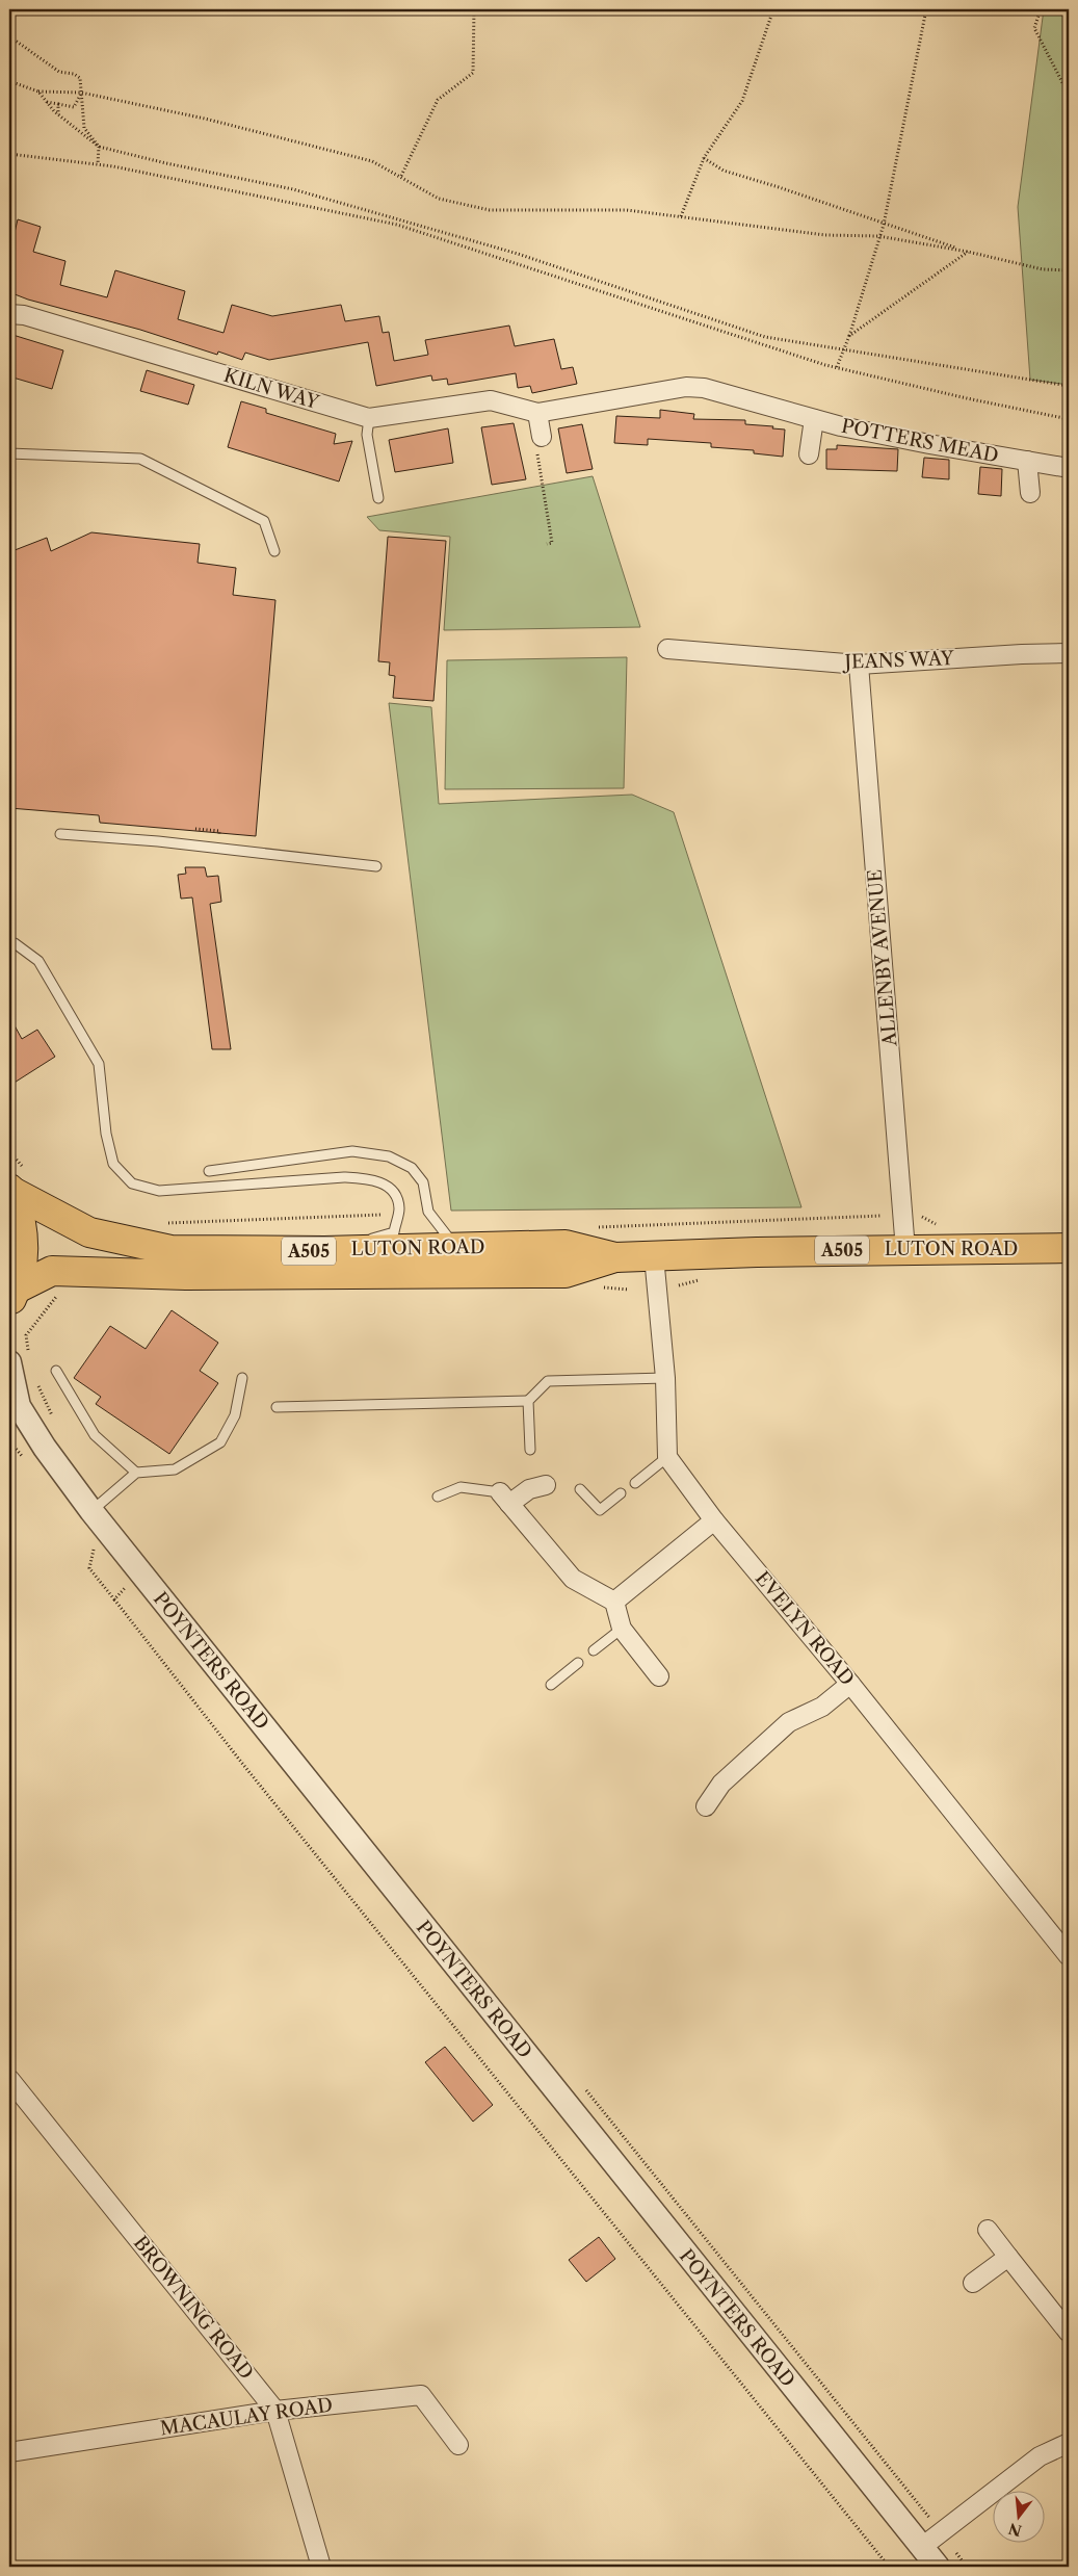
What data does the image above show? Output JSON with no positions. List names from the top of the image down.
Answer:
{
  "streets": {
    "main road": ["LUTON ROAD", "A505"],
    "street": [
      "KILN WAY",
      "POTTERS MEAD",
      "JEANS WAY",
      "ALLENBY AVENUE",
      "EVELYN ROAD",
      "POYNTERS ROAD",
      "BROWNING ROAD",
      "MACAULAY ROAD"
    ]
  },
  "crossings": [
    ["KILN WAY", "POTTERS MEAD"],
    ["JEANS WAY", "ALLENBY AVENUE"],
    ["ALLENBY AVENUE", "LUTON ROAD"],
    ["LUTON ROAD", "A505"],
    ["BROWNING ROAD", "MACAULAY ROAD"]
  ],
  "north": "bottom"
}
